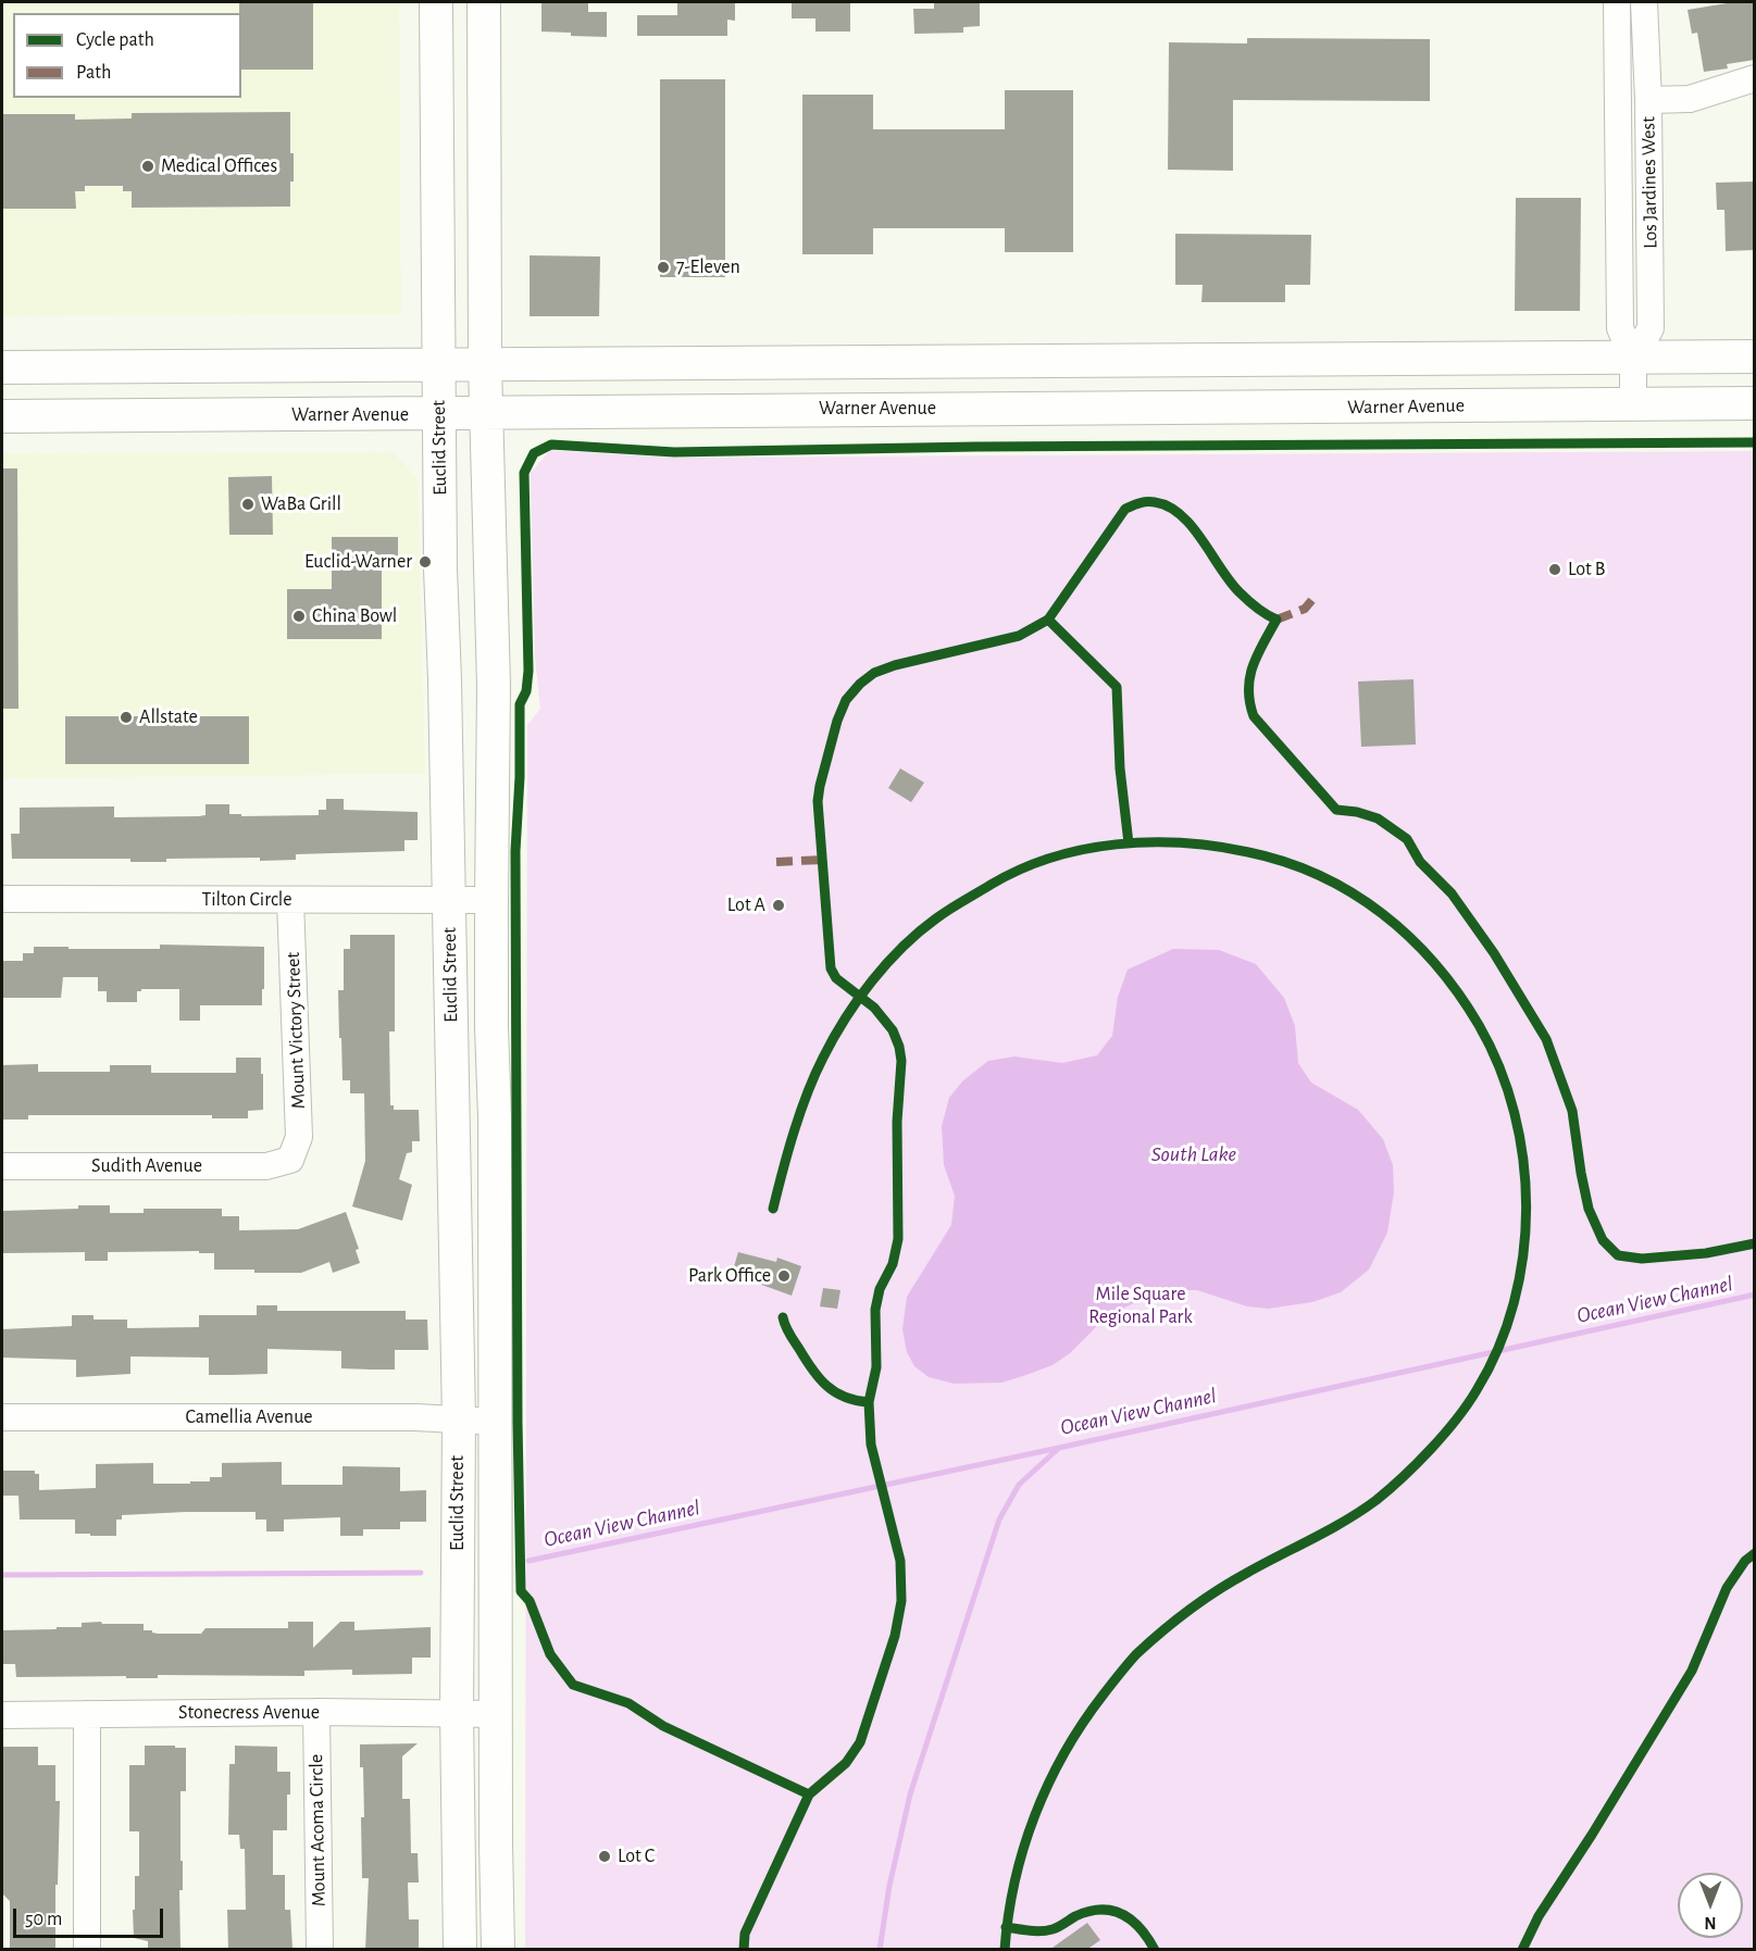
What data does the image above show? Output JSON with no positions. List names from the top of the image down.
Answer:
{
  "streets": {
    "main road": ["Warner Avenue", "Euclid Street"],
    "street": [
      "Los Jardines West",
      "Tilton Circle",
      "Mount Victory Street",
      "Sudith Avenue",
      "Camellia Avenue",
      "Stonecress Avenue",
      "Mount Acoma Circle"
    ]
  },
  "crossings": [
    ["Los Jardines West", "Warner Avenue"],
    ["Warner Avenue", "Euclid Street"],
    ["Euclid Street", "Tilton Circle"],
    ["Euclid Street", "Camellia Avenue"],
    ["Euclid Street", "Stonecress Avenue"],
    ["Tilton Circle", "Mount Victory Street"],
    ["Mount Victory Street", "Sudith Avenue"],
    ["Stonecress Avenue", "Mount Acoma Circle"]
  ],
  "water": ["South Lake", "Ocean View Channel"],
  "parks": ["Mile Square Regional Park"],
  "places": [
    "Medical Offices",
    "7-Eleven",
    "WaBa Grill",
    "Euclid-Warner",
    "Lot B",
    "China Bowl",
    "Allstate",
    "Lot A",
    "Park Office",
    "Lot C"
  ],
  "legend": ["Cycle path", "Path"],
  "scale_bar": "50 m",
  "north": "bottom"
}
